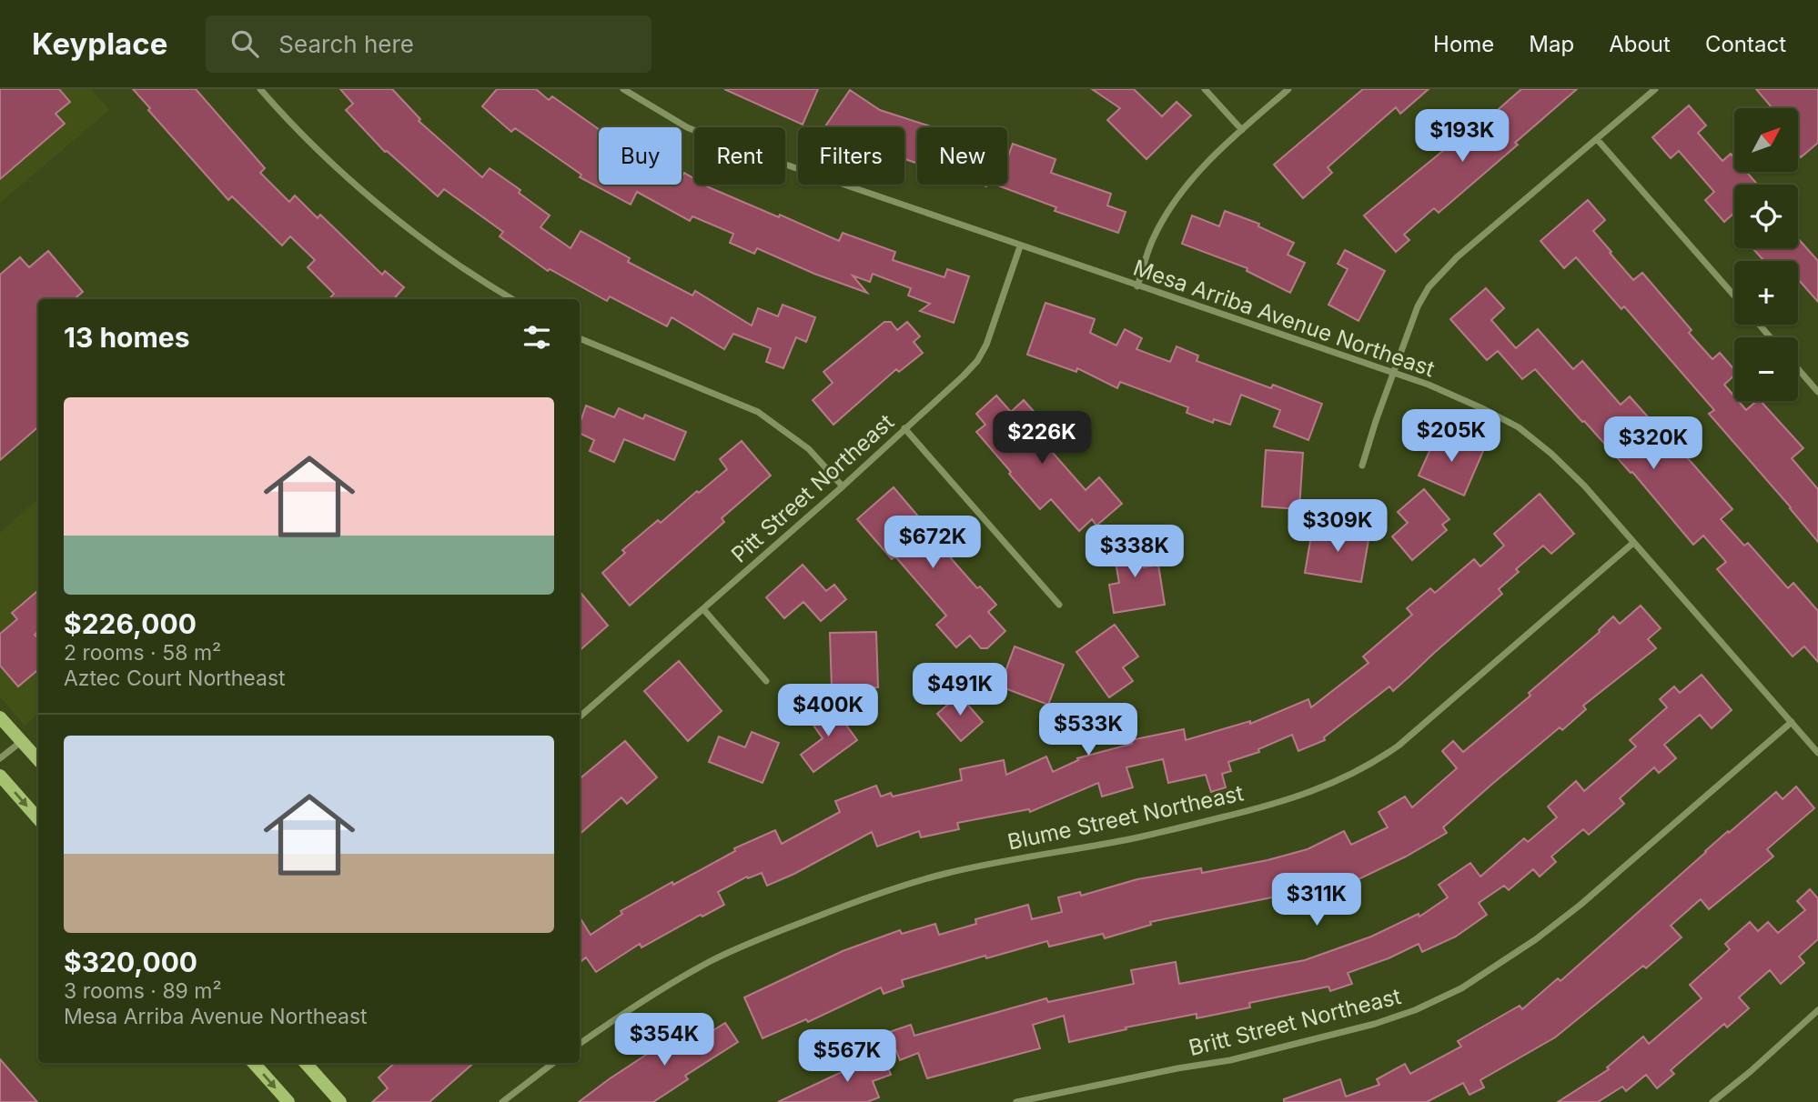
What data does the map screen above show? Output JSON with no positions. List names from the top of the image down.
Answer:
{
  "streets": {
    "street": [
      "Mesa Arriba Avenue Northeast",
      "Pitt Street Northeast",
      "Blume Street Northeast",
      "Britt Street Northeast"
    ]
  },
  "crossings": [
    ["Mesa Arriba Avenue Northeast", "Pitt Street Northeast"],
    ["Mesa Arriba Avenue Northeast", "Blume Street Northeast"],
    ["Mesa Arriba Avenue Northeast", "Britt Street Northeast"]
  ],
  "north": "top right",
  "page": {
    "header": "Keyplace",
    "search": "Search here",
    "nav": [
      "Home",
      "Map",
      "About",
      "Contact"
    ],
    "map_buttons": ["+", "−"],
    "price": [
      "$193K",
      "$205K",
      "$226K",
      "$320K",
      "$309K",
      "$672K",
      "$338K",
      "$491K",
      "$400K",
      "$533K",
      "$311K",
      "$354K",
      "$567K"
    ],
    "chip": [
      "Buy",
      "Rent",
      "Filters",
      "New"
    ],
    "heading": "13 homes",
    "list": [
      {
        "name": "$226,000",
        "note": "2 rooms · 58 m² · Aztec Court Northeast"
      },
      {
        "name": "$320,000",
        "note": "3 rooms · 89 m² · Mesa Arriba Avenue Northeast"
      }
    ]
  }
}
